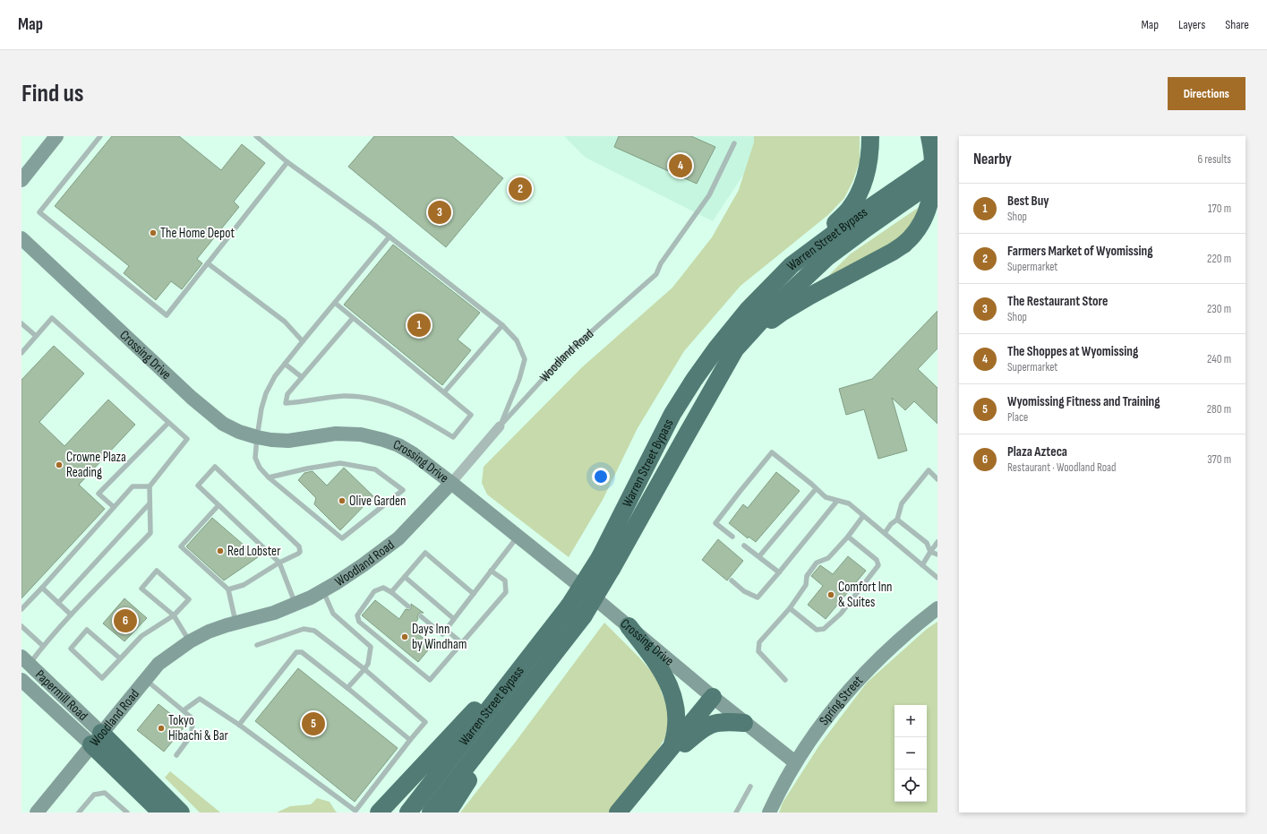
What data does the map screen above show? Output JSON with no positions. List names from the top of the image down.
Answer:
{
  "streets": {
    "highway": ["Warren Street Bypass"],
    "main road": [
      "Crossing Drive",
      "Woodland Road",
      "Papermill Road",
      "Spring Street"
    ]
  },
  "crossings": [
    ["Crossing Drive", "Woodland Road"],
    ["Crossing Drive", "Spring Street"],
    ["Woodland Road", "Papermill Road"]
  ],
  "places": [
    "The Home Depot",
    "Crowne Plaza Reading",
    "Olive Garden",
    "Red Lobster",
    "Comfort Inn & Suites",
    "Days Inn by Windham",
    "Tokyo Hibachi & Bar"
  ],
  "page": {
    "header": "Map",
    "nav": ["Map", "Layers", "Share"],
    "buttons": "Directions",
    "title": "Find us",
    "heading": ["Nearby", "6 results"],
    "pins": [
      "4",
      "2",
      "3",
      "1",
      "6",
      "5"
    ],
    "list": [
      {
        "mark": "1",
        "name": "Best Buy",
        "note": "Shop",
        "value": "170 m"
      },
      {
        "mark": "2",
        "name": "Farmers Market of Wyomissing",
        "note": "Supermarket",
        "value": "220 m"
      },
      {
        "mark": "3",
        "name": "The Restaurant Store",
        "note": "Shop",
        "value": "230 m"
      },
      {
        "mark": "4",
        "name": "The Shoppes at Wyomissing",
        "note": "Supermarket",
        "value": "240 m"
      },
      {
        "mark": "5",
        "name": "Wyomissing Fitness and Training",
        "note": "Place",
        "value": "280 m"
      },
      {
        "mark": "6",
        "name": "Plaza Azteca",
        "note": "Restaurant · Woodland Road",
        "value": "370 m"
      }
    ],
    "map_buttons": ["+", "−"]
  }
}
